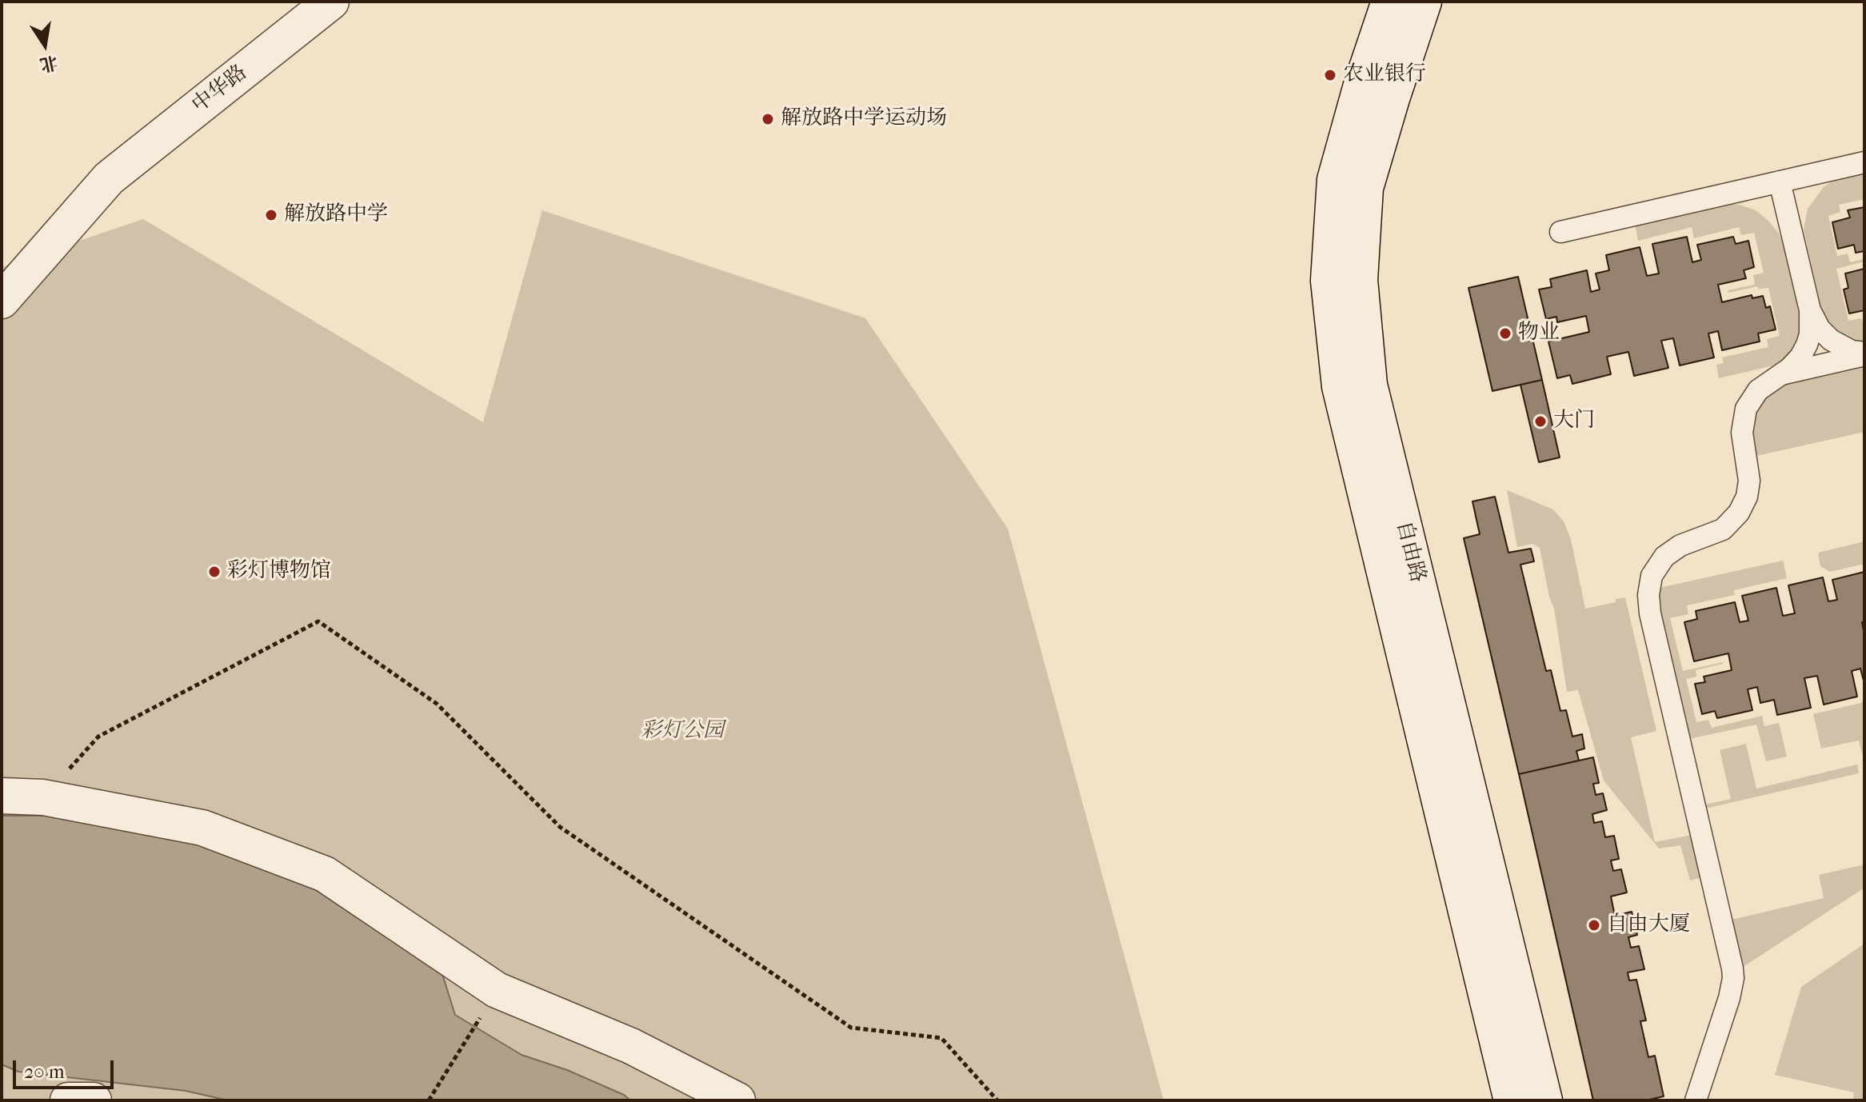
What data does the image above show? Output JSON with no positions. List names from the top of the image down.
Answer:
{
  "streets": {
    "main road": ["中华路", "自由路"]
  },
  "parks": ["彩灯公园"],
  "places": [
    "农业银行",
    "解放路中学运动场",
    "解放路中学",
    "物业",
    "大门",
    "彩灯博物馆",
    "自由大厦"
  ],
  "scale_bar": "20 m",
  "north": "bottom"
}
